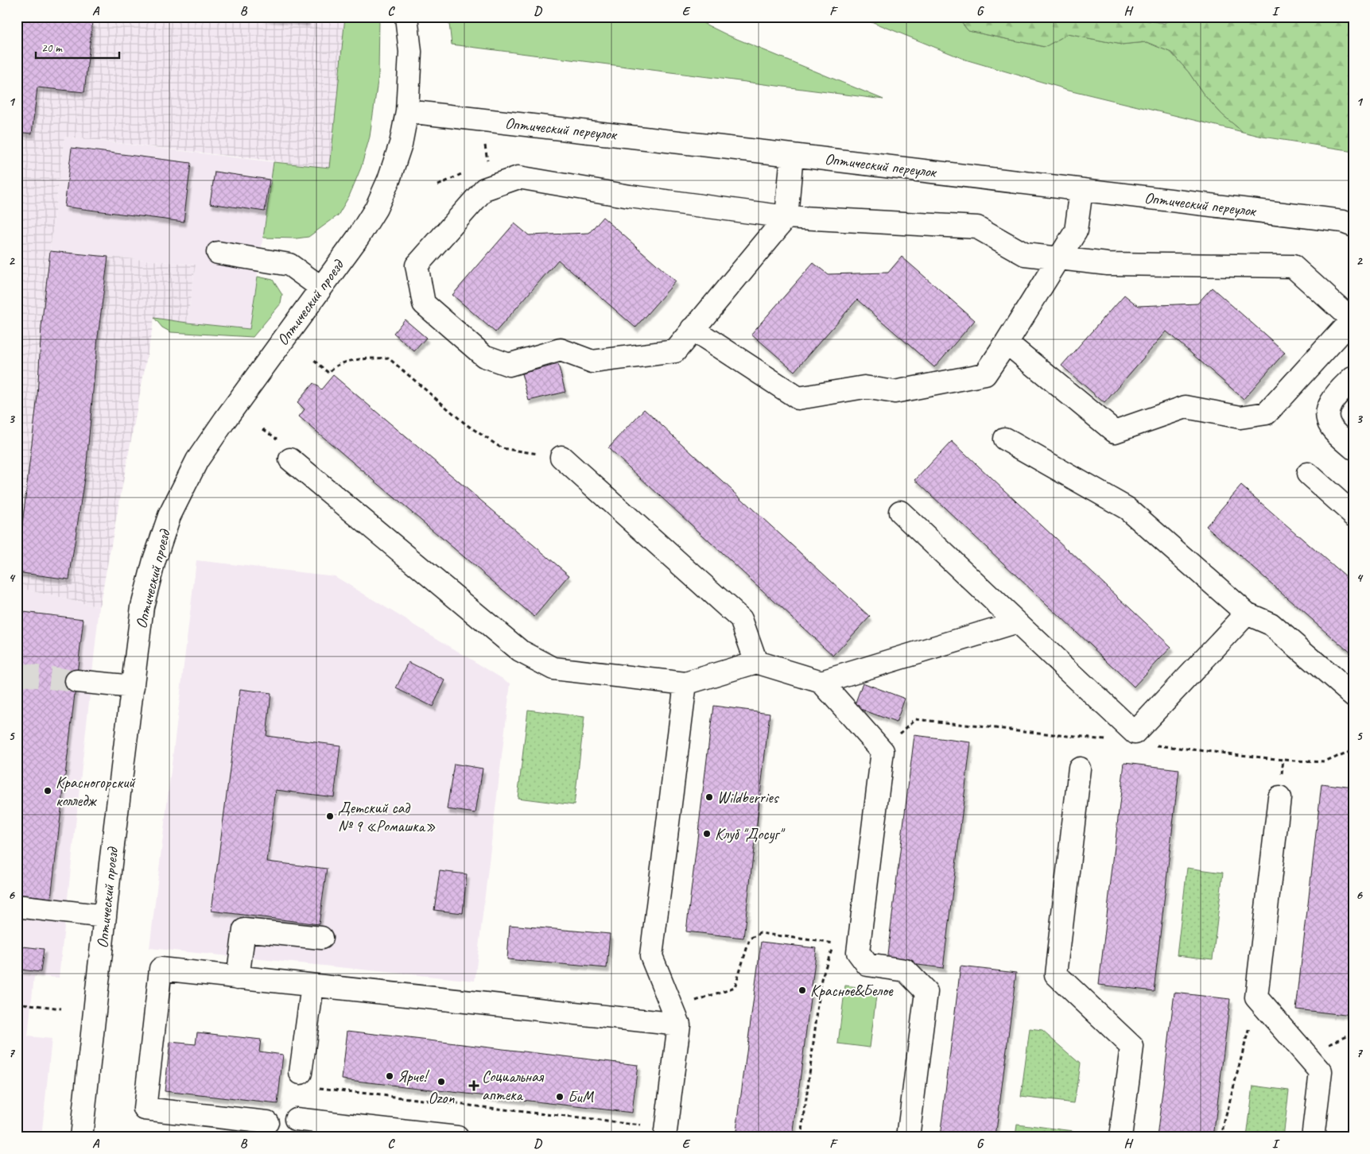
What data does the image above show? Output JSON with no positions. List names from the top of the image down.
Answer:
{
  "streets": {
    "street": ["Оптический переулок", "Оптический проезд"]
  },
  "crossings": [
    ["Оптический переулок", "Оптический проезд"]
  ],
  "places": {
    "other": [
      "Красногорский колледж",
      "Wildberries",
      "Детский сад № 9 «Ромашка»",
      "Клуб \"Досуг\"",
      "Красное&Белое",
      "Ярче!",
      "Ozon",
      "БиМ"
    ],
    "health": ["Социальная аптека"]
  },
  "scale_bar": "20 m",
  "grid": {
    "columns": [
      "A",
      "B",
      "C",
      "D",
      "E",
      "F",
      "G",
      "H",
      "I"
    ],
    "rows": [
      "1",
      "2",
      "3",
      "4",
      "5",
      "6",
      "7"
    ]
  }
}
